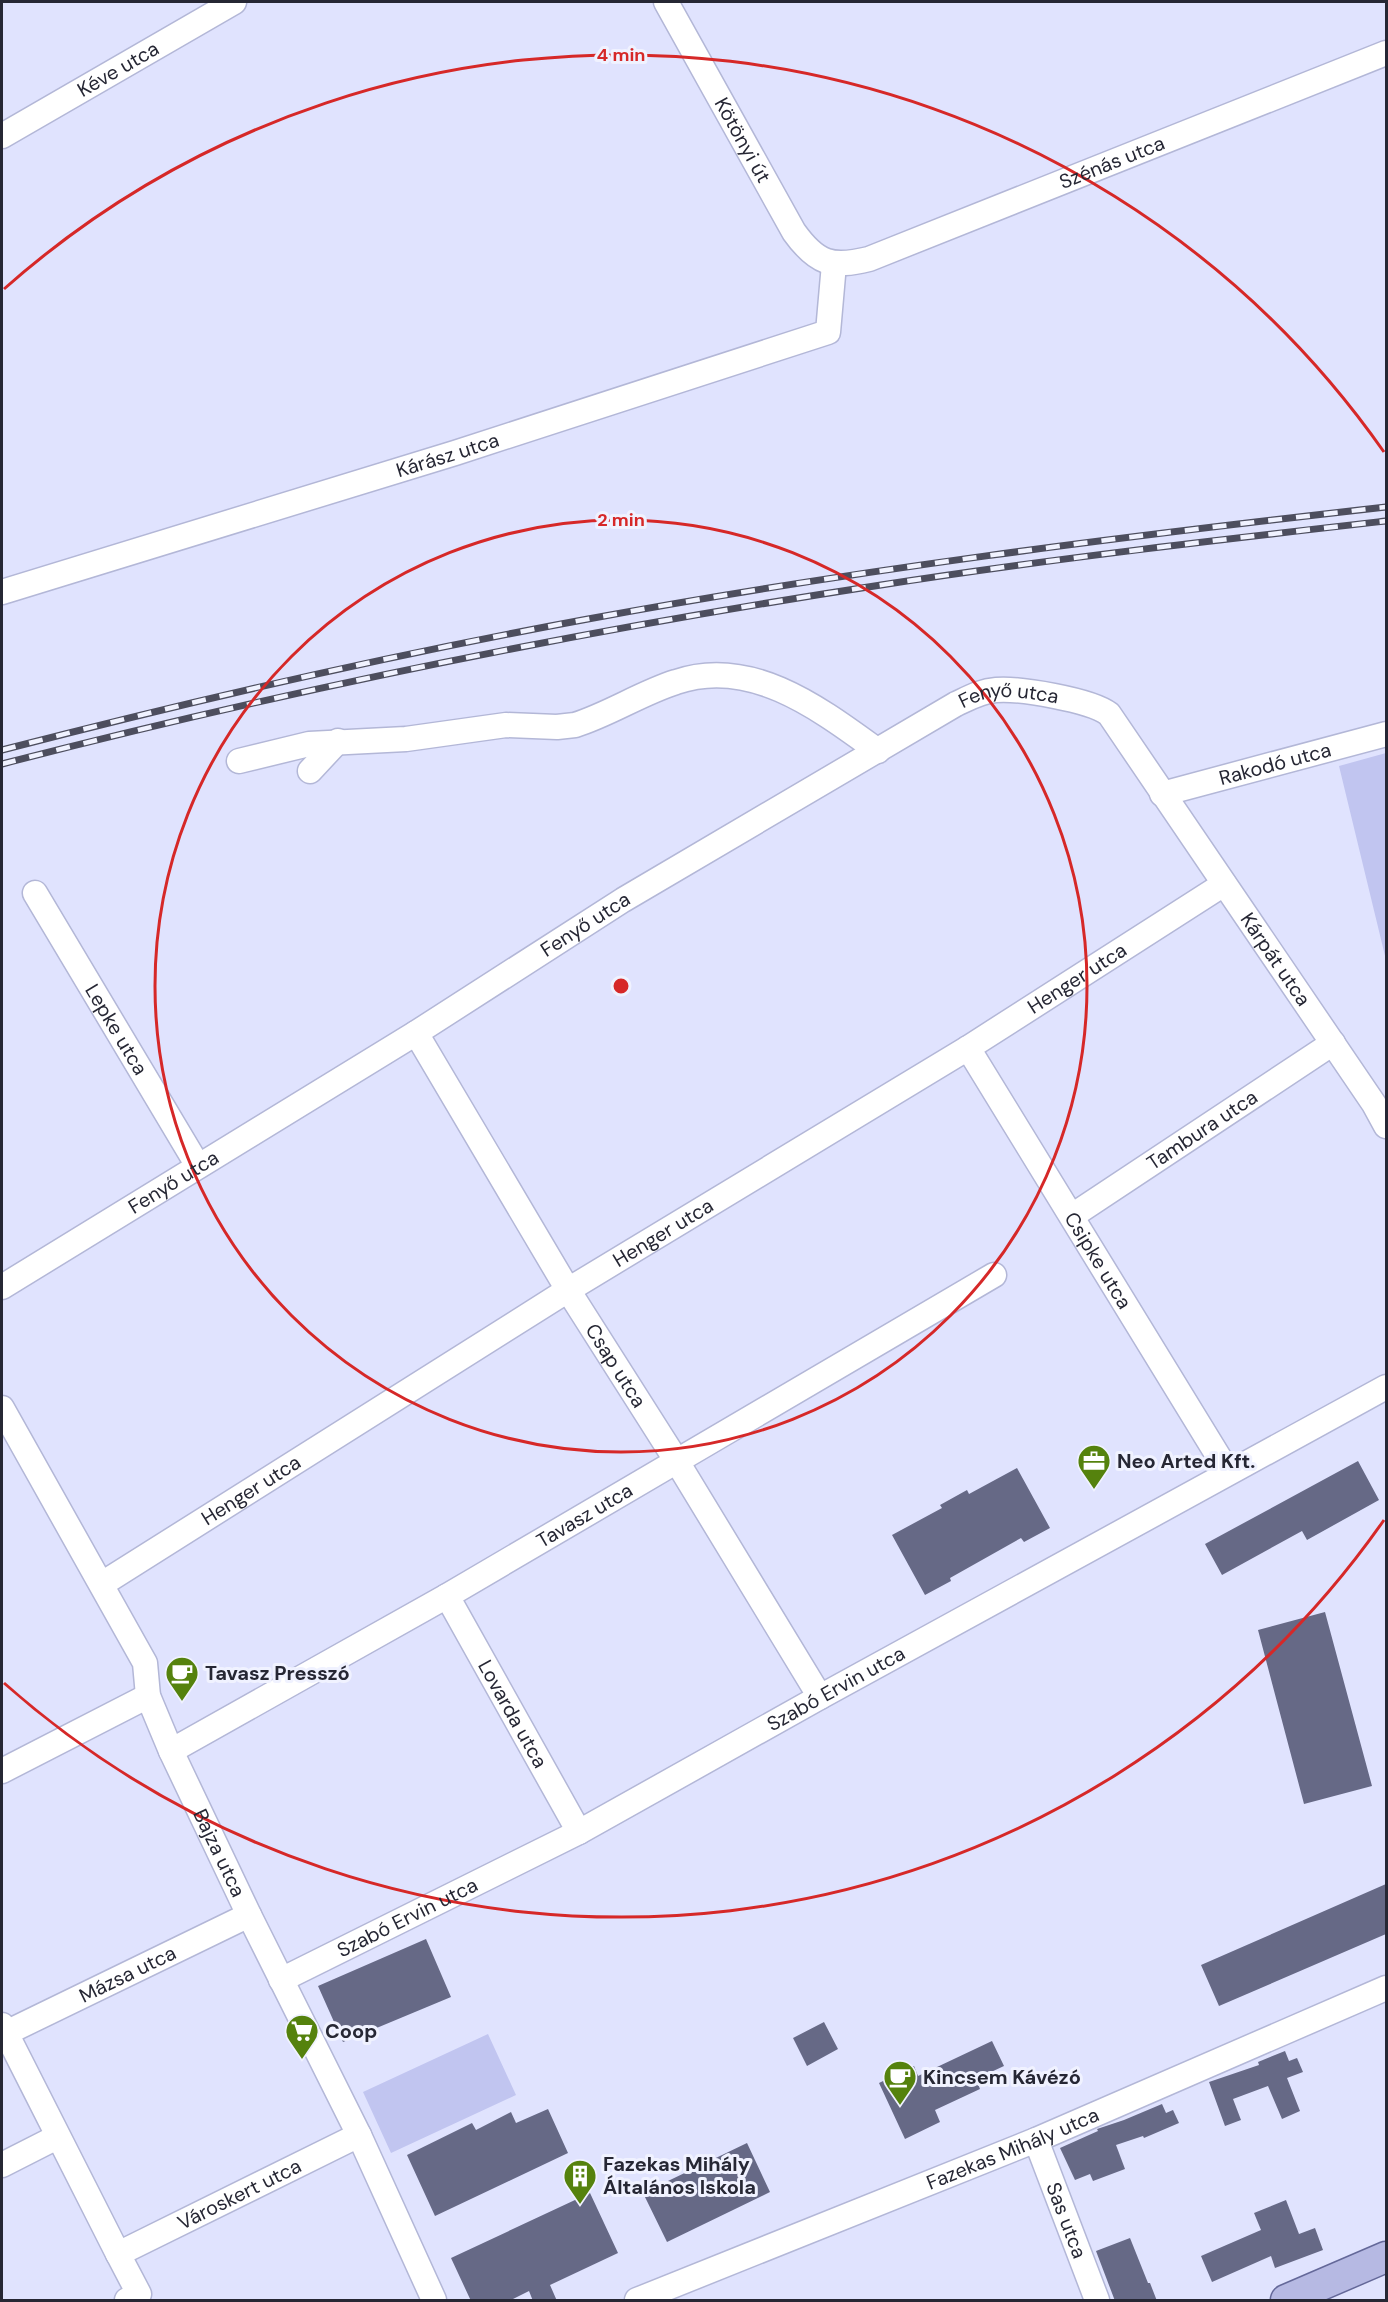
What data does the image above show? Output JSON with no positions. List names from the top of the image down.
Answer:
{
  "streets": {
    "street": [
      "Kéve utca",
      "Kötönyi út",
      "Szénás utca",
      "Kárász utca",
      "Fenyő utca",
      "Rakodó utca",
      "Kárpát utca",
      "Henger utca",
      "Lepke utca",
      "Tambura utca",
      "Csipke utca",
      "Csap utca",
      "Tavasz utca",
      "Szabó Ervin utca",
      "Lovarda utca",
      "Bajza utca",
      "Mázsa utca",
      "Fazekas Mihály utca",
      "Városkert utca",
      "Sas utca"
    ]
  },
  "crossings": [
    ["Kötönyi út", "Szénás utca"],
    ["Kötönyi út", "Kárász utca"],
    ["Szénás utca", "Kárász utca"],
    ["Fenyő utca", "Rakodó utca"],
    ["Fenyő utca", "Kárpát utca"],
    ["Fenyő utca", "Lepke utca"],
    ["Fenyő utca", "Csap utca"],
    ["Rakodó utca", "Kárpát utca"],
    ["Kárpát utca", "Henger utca"],
    ["Kárpát utca", "Tambura utca"],
    ["Henger utca", "Csipke utca"],
    ["Henger utca", "Csap utca"],
    ["Henger utca", "Bajza utca"],
    ["Tambura utca", "Csipke utca"],
    ["Csipke utca", "Szabó Ervin utca"],
    ["Csap utca", "Tavasz utca"],
    ["Csap utca", "Szabó Ervin utca"],
    ["Tavasz utca", "Lovarda utca"],
    ["Tavasz utca", "Bajza utca"],
    ["Szabó Ervin utca", "Lovarda utca"],
    ["Szabó Ervin utca", "Bajza utca"],
    ["Bajza utca", "Mázsa utca"],
    ["Bajza utca", "Városkert utca"],
    ["Fazekas Mihály utca", "Sas utca"]
  ],
  "places": {
    "office": ["Neo Arted Kft."],
    "cafe": ["Tavasz Presszó", "Kincsem Kávézó"],
    "supermarket": ["Coop"],
    "building": ["Fazekas Mihály Általános Iskola"]
  },
  "rings": ["4 min", "2 min"]
}
